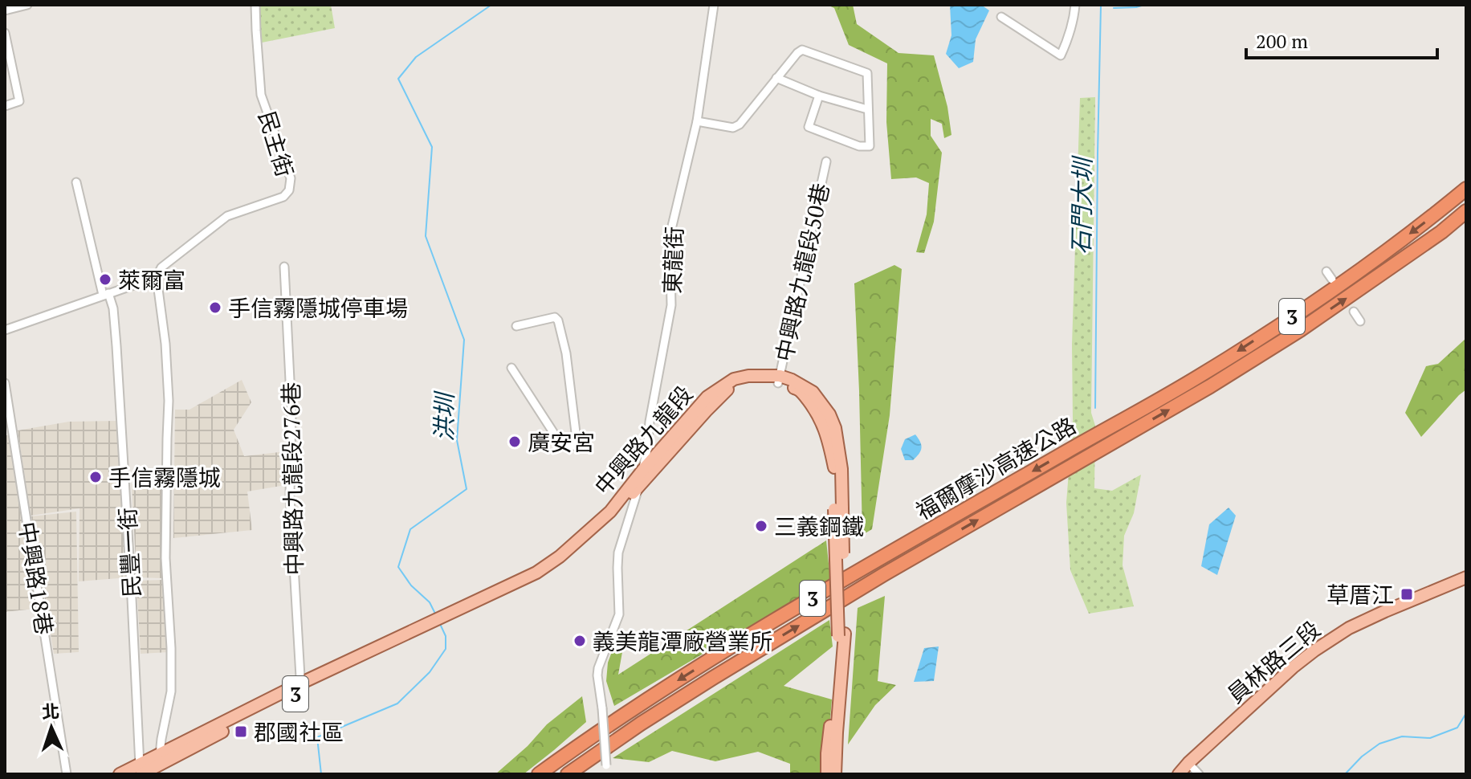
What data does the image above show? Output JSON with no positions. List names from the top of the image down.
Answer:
{
  "streets": {
    "highway": ["3", "福爾摩沙高速公路"],
    "main road": ["中興路九龍段", "員林路三段"],
    "street": [
      "民主街",
      "東龍街",
      "中興路九龍段50巷",
      "中興路九龍段276巷",
      "民豐一街",
      "中興路18巷"
    ]
  },
  "crossings": [
    ["民主街", "民豐一街"],
    ["東龍街", "中興路九龍段"],
    ["中興路九龍段50巷", "中興路九龍段"],
    ["3", "中興路九龍段"],
    ["3", "中興路九龍段276巷"],
    ["3", "民豐一街"],
    ["中興路九龍段", "中興路九龍段276巷"]
  ],
  "water": ["石門大圳", "洪圳"],
  "places": {
    "other": [
      "萊爾富",
      "手信霧隱城停車場",
      "廣安宮",
      "手信霧隱城",
      "三義鋼鐵",
      "義美龍潭廠營業所"
    ],
    "transit": ["草厝江", "郡國社區"]
  },
  "scale_bar": "200 m",
  "north": "top"
}
